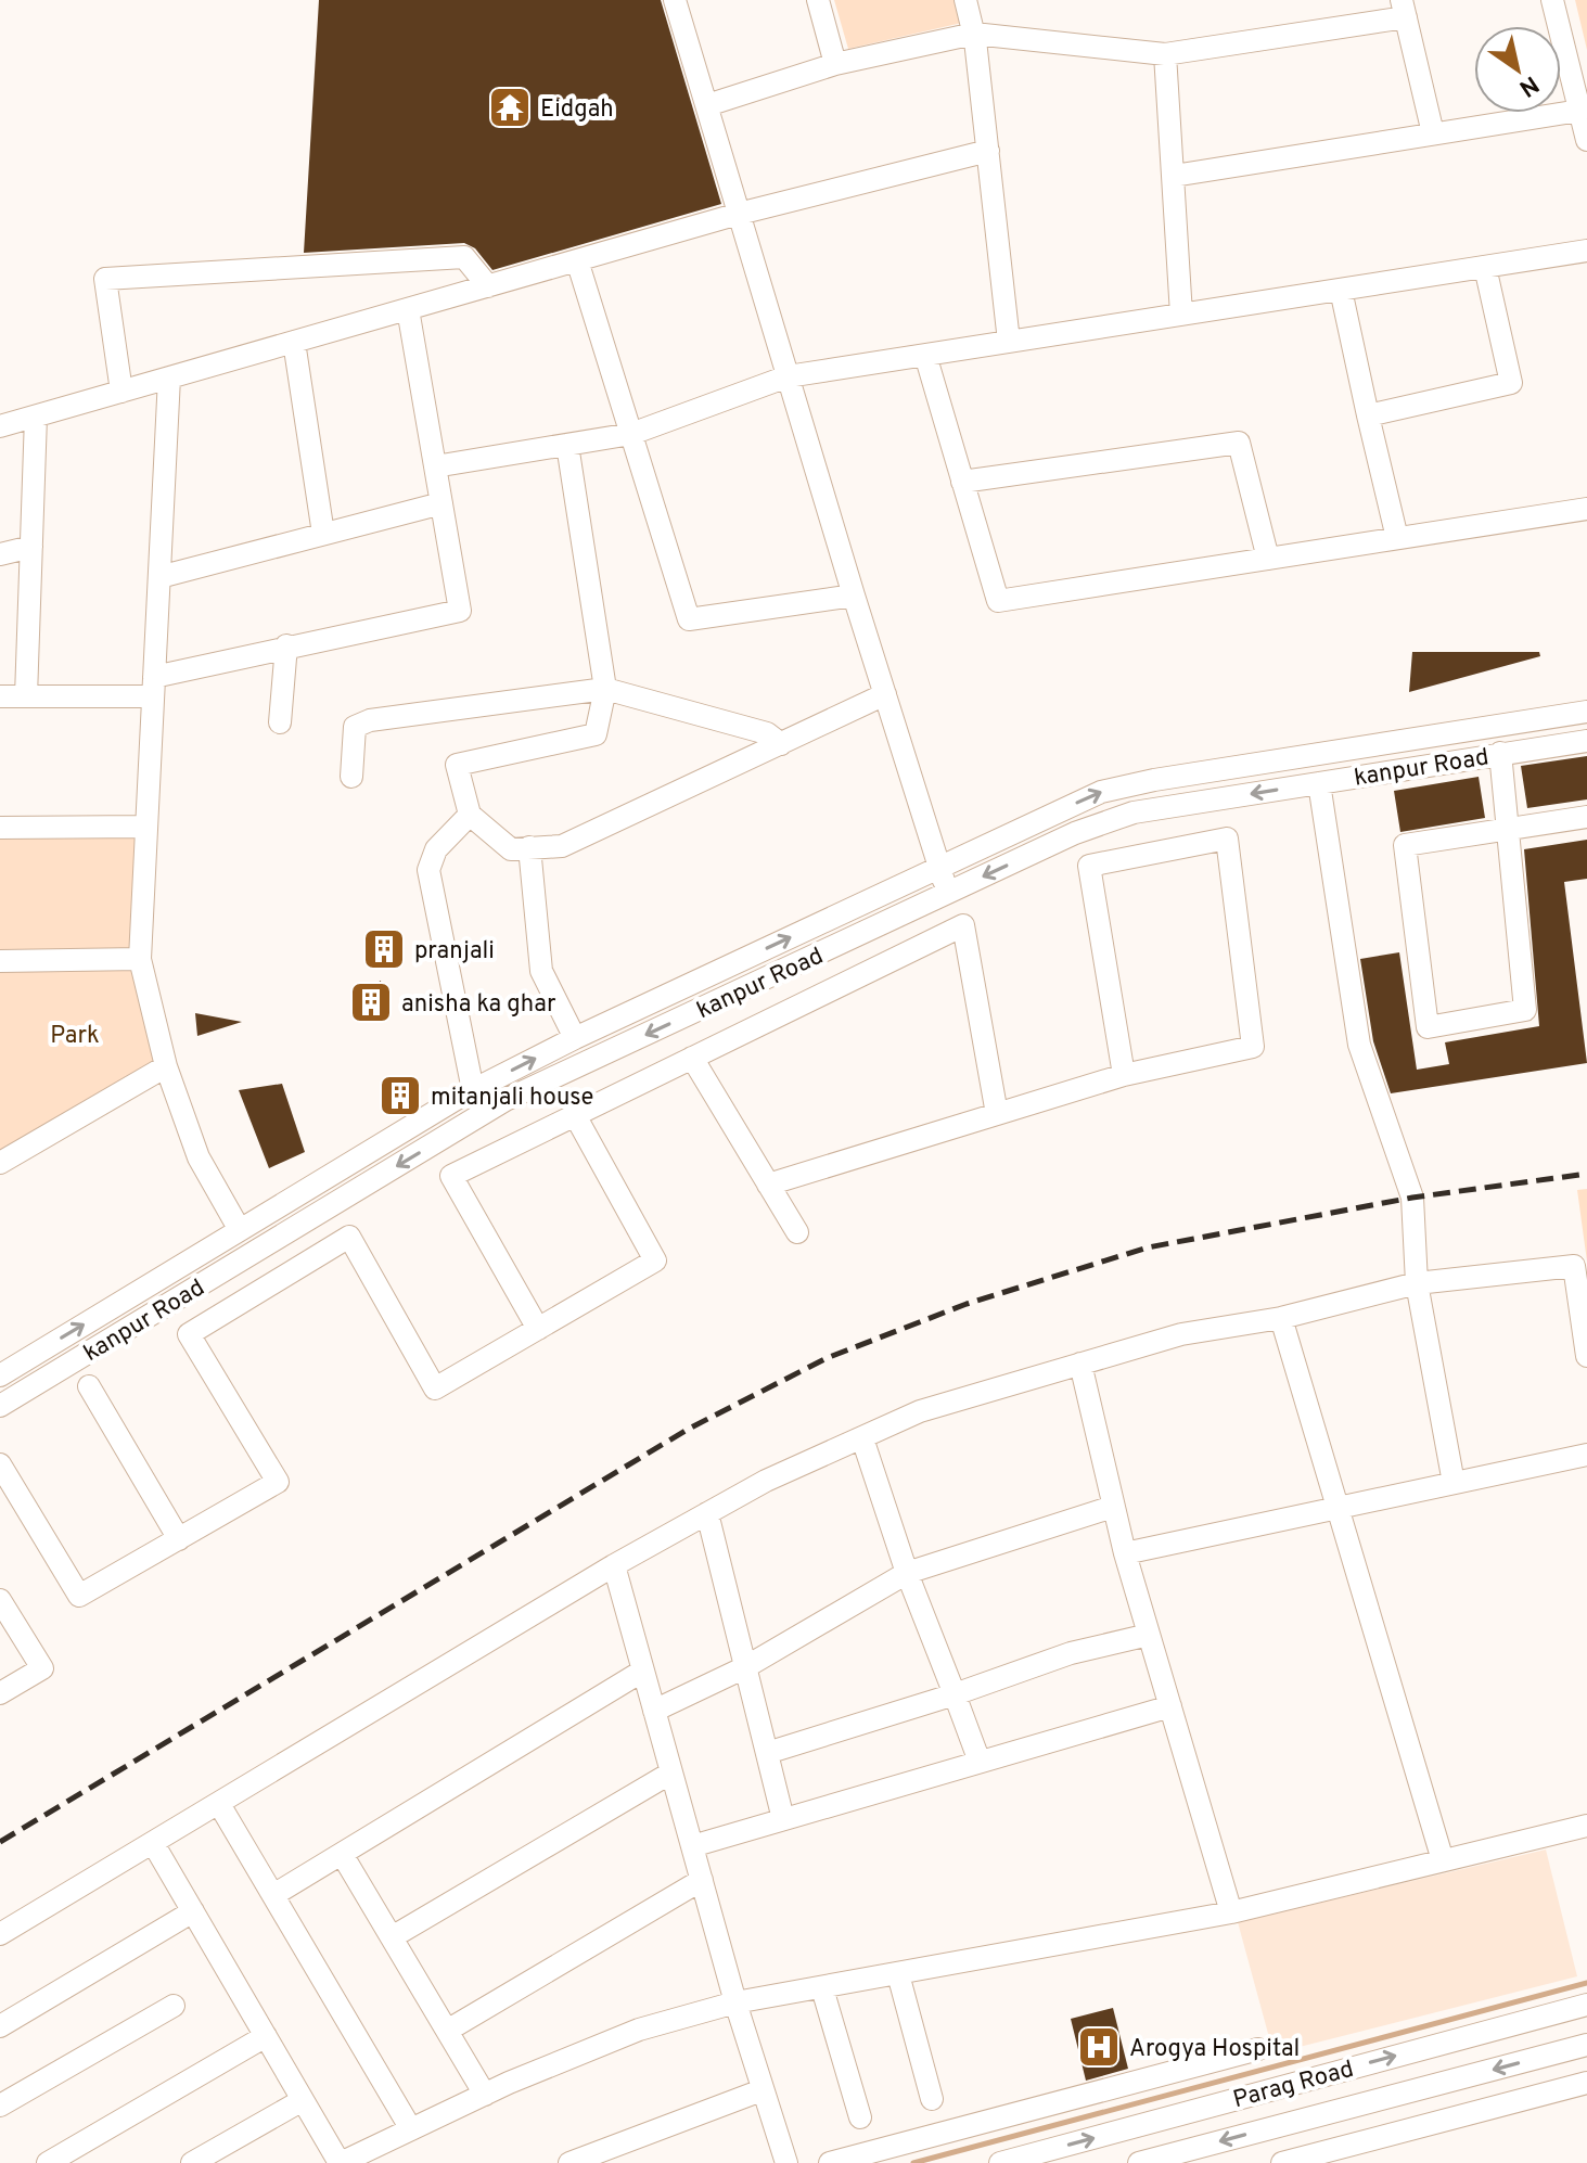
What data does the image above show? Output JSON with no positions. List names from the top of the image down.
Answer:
{
  "streets": {
    "street": ["kanpur Road", "Parag Road"]
  },
  "parks": ["Park"],
  "places": {
    "temple": ["Eidgah"],
    "building": ["pranjali", "anisha ka ghar", "mitanjali house"],
    "hospital": ["Arogya Hospital"]
  },
  "north": "bottom right"
}
